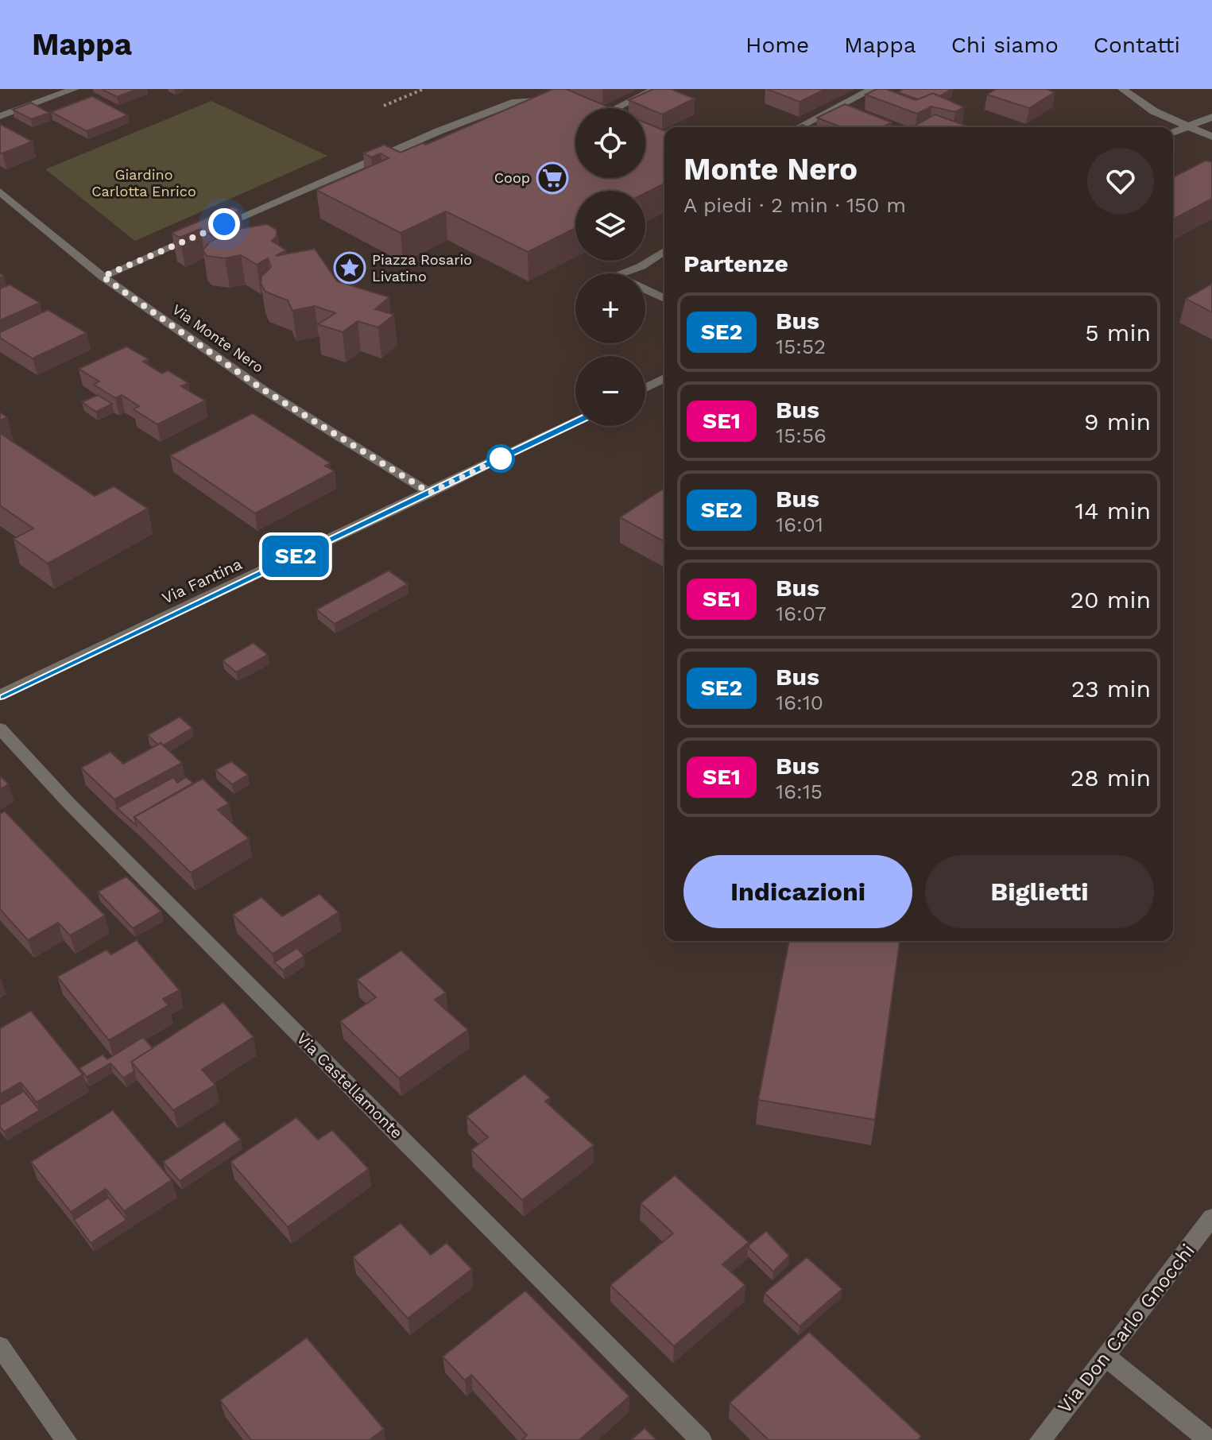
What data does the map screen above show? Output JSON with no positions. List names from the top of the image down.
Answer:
{
  "streets": {
    "street": [
      "Via Monte Nero",
      "Via Fantina",
      "Via Castellamonte",
      "Via Don Carlo Gnocchi"
    ]
  },
  "crossings": [
    ["Via Monte Nero", "Via Fantina"]
  ],
  "parks": ["Giardino Carlotta Enrico"],
  "places": {
    "supermarket": ["Coop"],
    "place": ["Piazza Rosario Livatino"]
  },
  "lines": ["bus line SE2"],
  "page": {
    "header": "Mappa",
    "nav": [
      "Home",
      "Mappa",
      "Chi siamo",
      "Contatti"
    ],
    "on_map": "SE2",
    "map_buttons": ["+", "−"],
    "heading": [
      ["Monte Nero", "A piedi · 2 min · 150 m"],
      "Partenze"
    ],
    "list": [
      {
        "mark": "SE2",
        "name": "Bus",
        "note": "15:52",
        "value": "5 min"
      },
      {
        "mark": "SE1",
        "name": "Bus",
        "note": "15:56",
        "value": "9 min"
      },
      {
        "mark": "SE2",
        "name": "Bus",
        "note": "16:01",
        "value": "14 min"
      },
      {
        "mark": "SE1",
        "name": "Bus",
        "note": "16:07",
        "value": "20 min"
      },
      {
        "mark": "SE2",
        "name": "Bus",
        "note": "16:10",
        "value": "23 min"
      },
      {
        "mark": "SE1",
        "name": "Bus",
        "note": "16:15",
        "value": "28 min"
      }
    ],
    "buttons": ["Indicazioni", "Biglietti"]
  }
}
